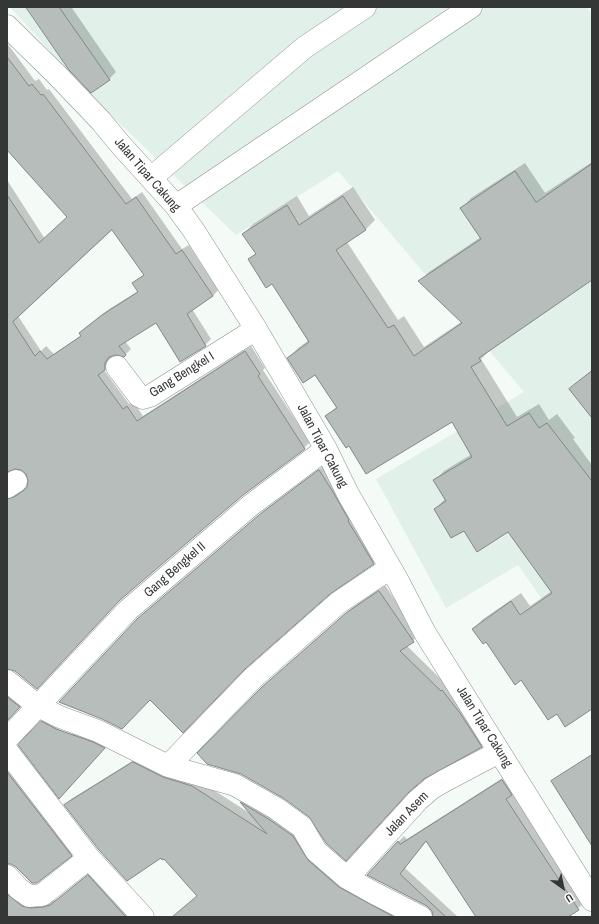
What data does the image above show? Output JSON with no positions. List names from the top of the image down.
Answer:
{
  "streets": {
    "street": [
      "Jalan Tipar Cakung",
      "Gang Bengkel I",
      "Gang Bengkel II",
      "Jalan Asem"
    ]
  },
  "crossings": [
    ["Jalan Tipar Cakung", "Gang Bengkel I"],
    ["Jalan Tipar Cakung", "Gang Bengkel II"],
    ["Jalan Tipar Cakung", "Jalan Asem"]
  ],
  "north": "bottom right"
}
